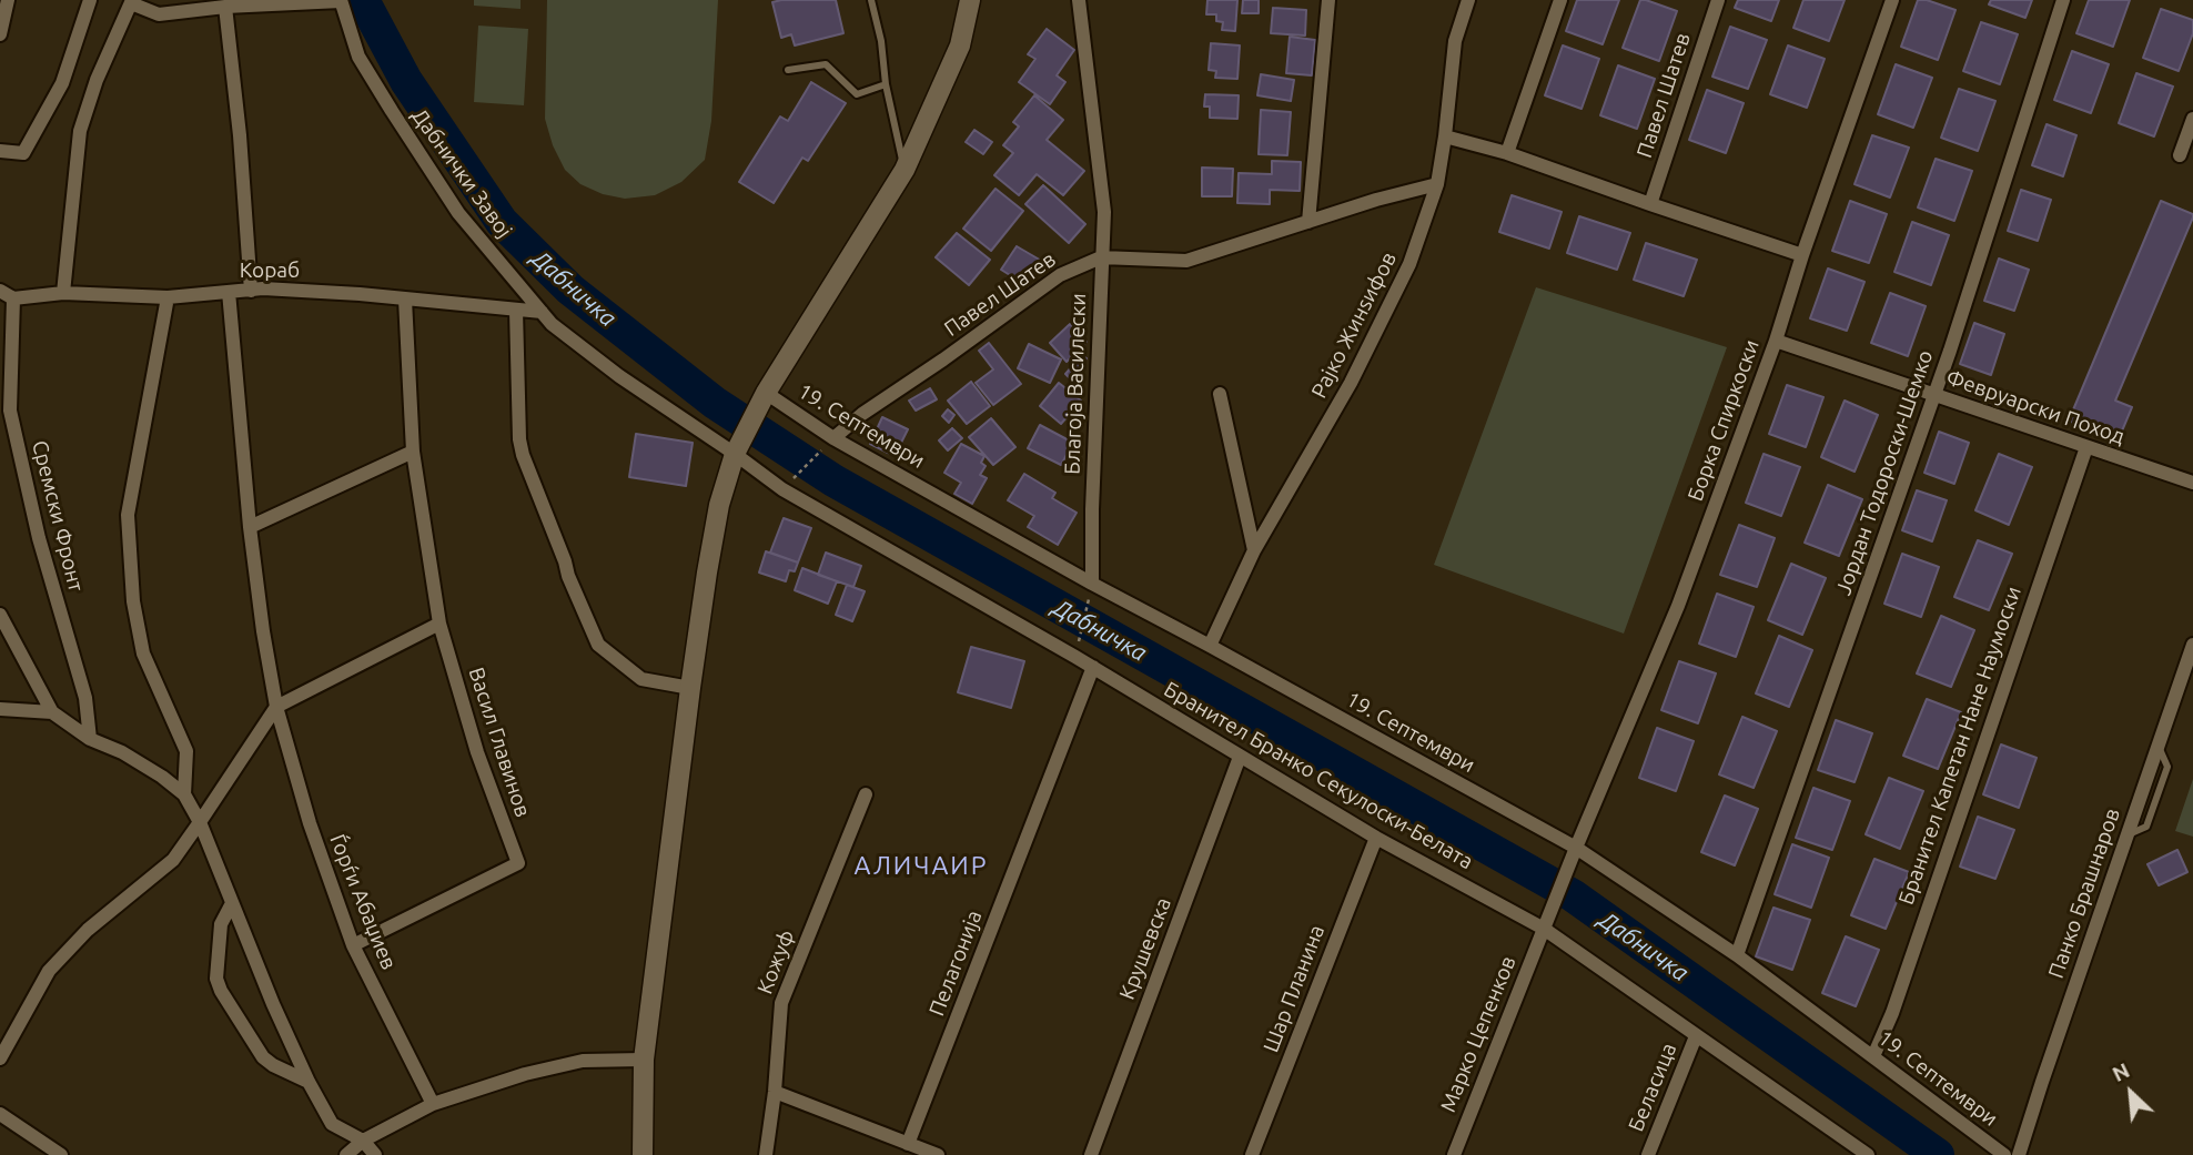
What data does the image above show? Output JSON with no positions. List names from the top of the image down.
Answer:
{
  "streets": {
    "street": [
      "Павел Шатев",
      "Дабнички Завој",
      "Кораб",
      "Рајко Жинѕифов",
      "Благоја Василески",
      "Февруарски Поход",
      "Борка Спиркоски",
      "19. Септември",
      "Јордан Тодороски-Шемко",
      "Сремски Фронт",
      "Васил Главинов",
      "Бранител Капетан Нане Наумоски",
      "Бранител Бранко Секулоски-Белата",
      "Панко Брашнаров",
      "Ѓорѓи Абаџиев",
      "Крушевска",
      "Кожуф",
      "Пелагонија",
      "Шар Планина",
      "Марко Цепенков",
      "Беласица"
    ]
  },
  "crossings": [
    ["Павел Шатев", "Рајко Жинѕифов"],
    ["Павел Шатев", "Благоја Василески"],
    ["Павел Шатев", "19. Септември"],
    ["Дабнички Завој", "Кораб"],
    ["Дабнички Завој", "Бранител Бранко Секулоски-Белата"],
    ["Кораб", "Сремски Фронт"],
    ["Кораб", "Васил Главинов"],
    ["Кораб", "Ѓорѓи Абаџиев"],
    ["Рајко Жинѕифов", "19. Септември"],
    ["Благоја Василески", "19. Септември"],
    ["Февруарски Поход", "Борка Спиркоски"],
    ["Февруарски Поход", "Јордан Тодороски-Шемко"],
    ["Февруарски Поход", "Бранител Капетан Нане Наумоски"],
    ["Борка Спиркоски", "19. Септември"],
    ["Борка Спиркоски", "Бранител Бранко Секулоски-Белата"],
    ["Борка Спиркоски", "Марко Цепенков"],
    ["19. Септември", "Јордан Тодороски-Шемко"],
    ["19. Септември", "Бранител Капетан Нане Наумоски"],
    ["Васил Главинов", "Ѓорѓи Абаџиев"],
    ["Бранител Бранко Секулоски-Белата", "Крушевска"],
    ["Бранител Бранко Секулоски-Белата", "Пелагонија"],
    ["Бранител Бранко Секулоски-Белата", "Шар Планина"],
    ["Бранител Бранко Секулоски-Белата", "Марко Цепенков"],
    ["Бранител Бранко Секулоски-Белата", "Беласица"]
  ],
  "districts": ["АЛИЧАИР"],
  "water": ["Дабничка"],
  "north": "top left"
}
